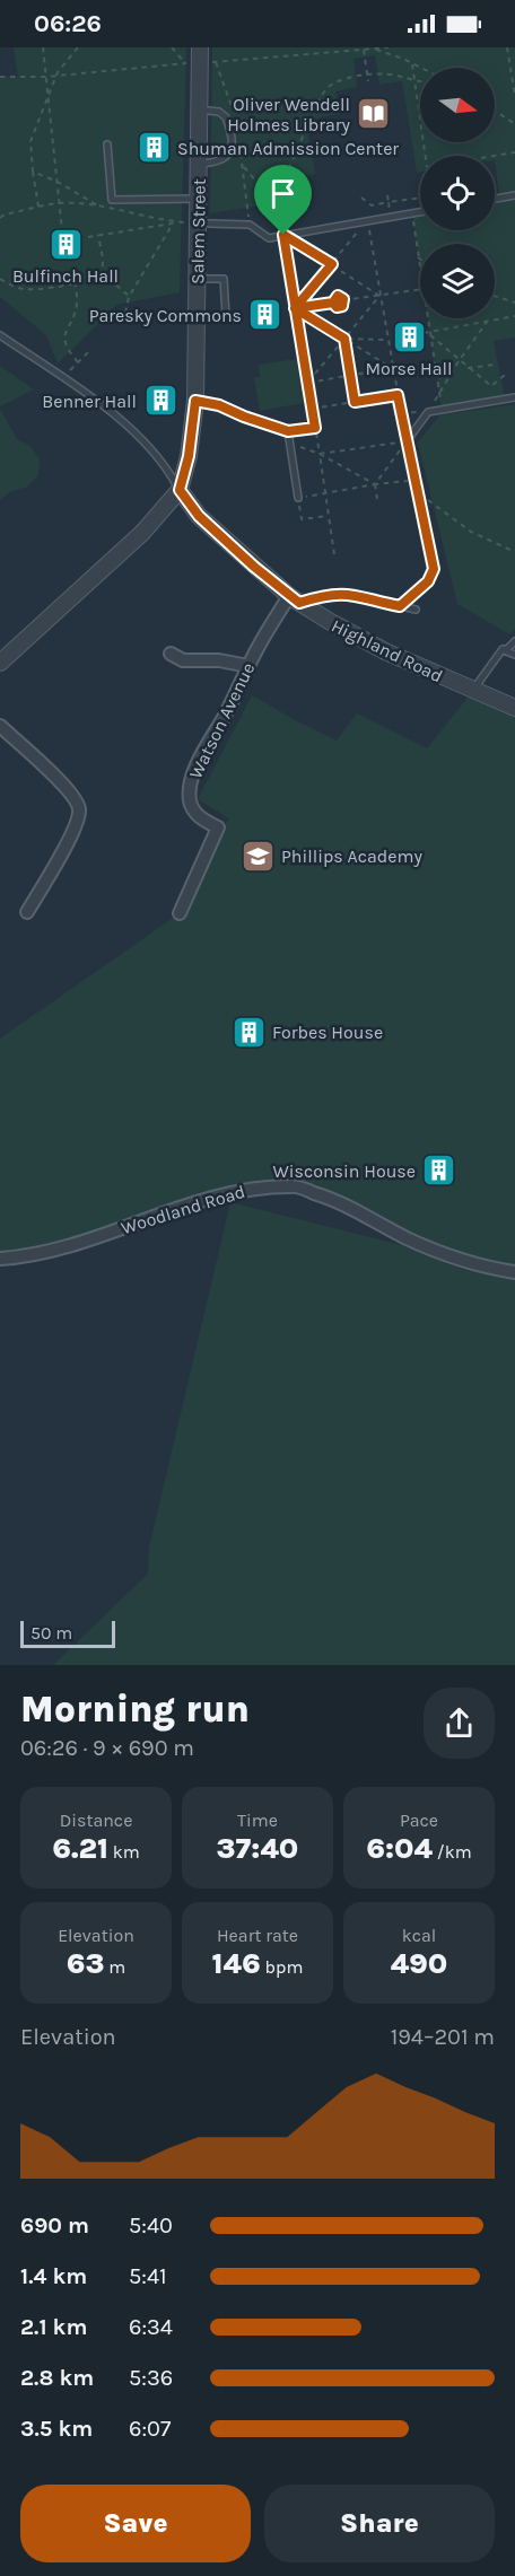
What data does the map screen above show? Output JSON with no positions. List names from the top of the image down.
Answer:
{
  "streets": {
    "street": [
      "Salem Street",
      "Highland Road",
      "Watson Avenue",
      "Woodland Road"
    ]
  },
  "crossings": [
    ["Salem Street", "Highland Road"],
    ["Highland Road", "Watson Avenue"]
  ],
  "places": {
    "library": ["Oliver Wendell Holmes Library"],
    "building": [
      "Shuman Admission Center",
      "Bulfinch Hall",
      "Paresky Commons",
      "Morse Hall",
      "Benner Hall",
      "Forbes House",
      "Wisconsin House"
    ],
    "school or university": ["Phillips Academy"]
  },
  "scale_bar": "50 m",
  "north": "right",
  "page": {
    "status": "06:26",
    "scale": "50 m",
    "heading": ["Morning run", "06:26 · 9 × 690 m"],
    "stats": [
      ["Distance", "6.21 km"],
      ["Time", "37:40"],
      ["Pace", "6:04 /km"],
      ["Elevation", "63 m"],
      ["Heart rate", "146 bpm"],
      ["kcal", "490"]
    ],
    "chart": ["Elevation", "194–201 m"],
    "list": [
      {
        "name": "690 m",
        "note": "5:40"
      },
      {
        "name": "1.4 km",
        "note": "5:41"
      },
      {
        "name": "2.1 km",
        "note": "6:34"
      },
      {
        "name": "2.8 km",
        "note": "5:36"
      },
      {
        "name": "3.5 km",
        "note": "6:07"
      }
    ],
    "buttons": ["Save", "Share"]
  }
}
